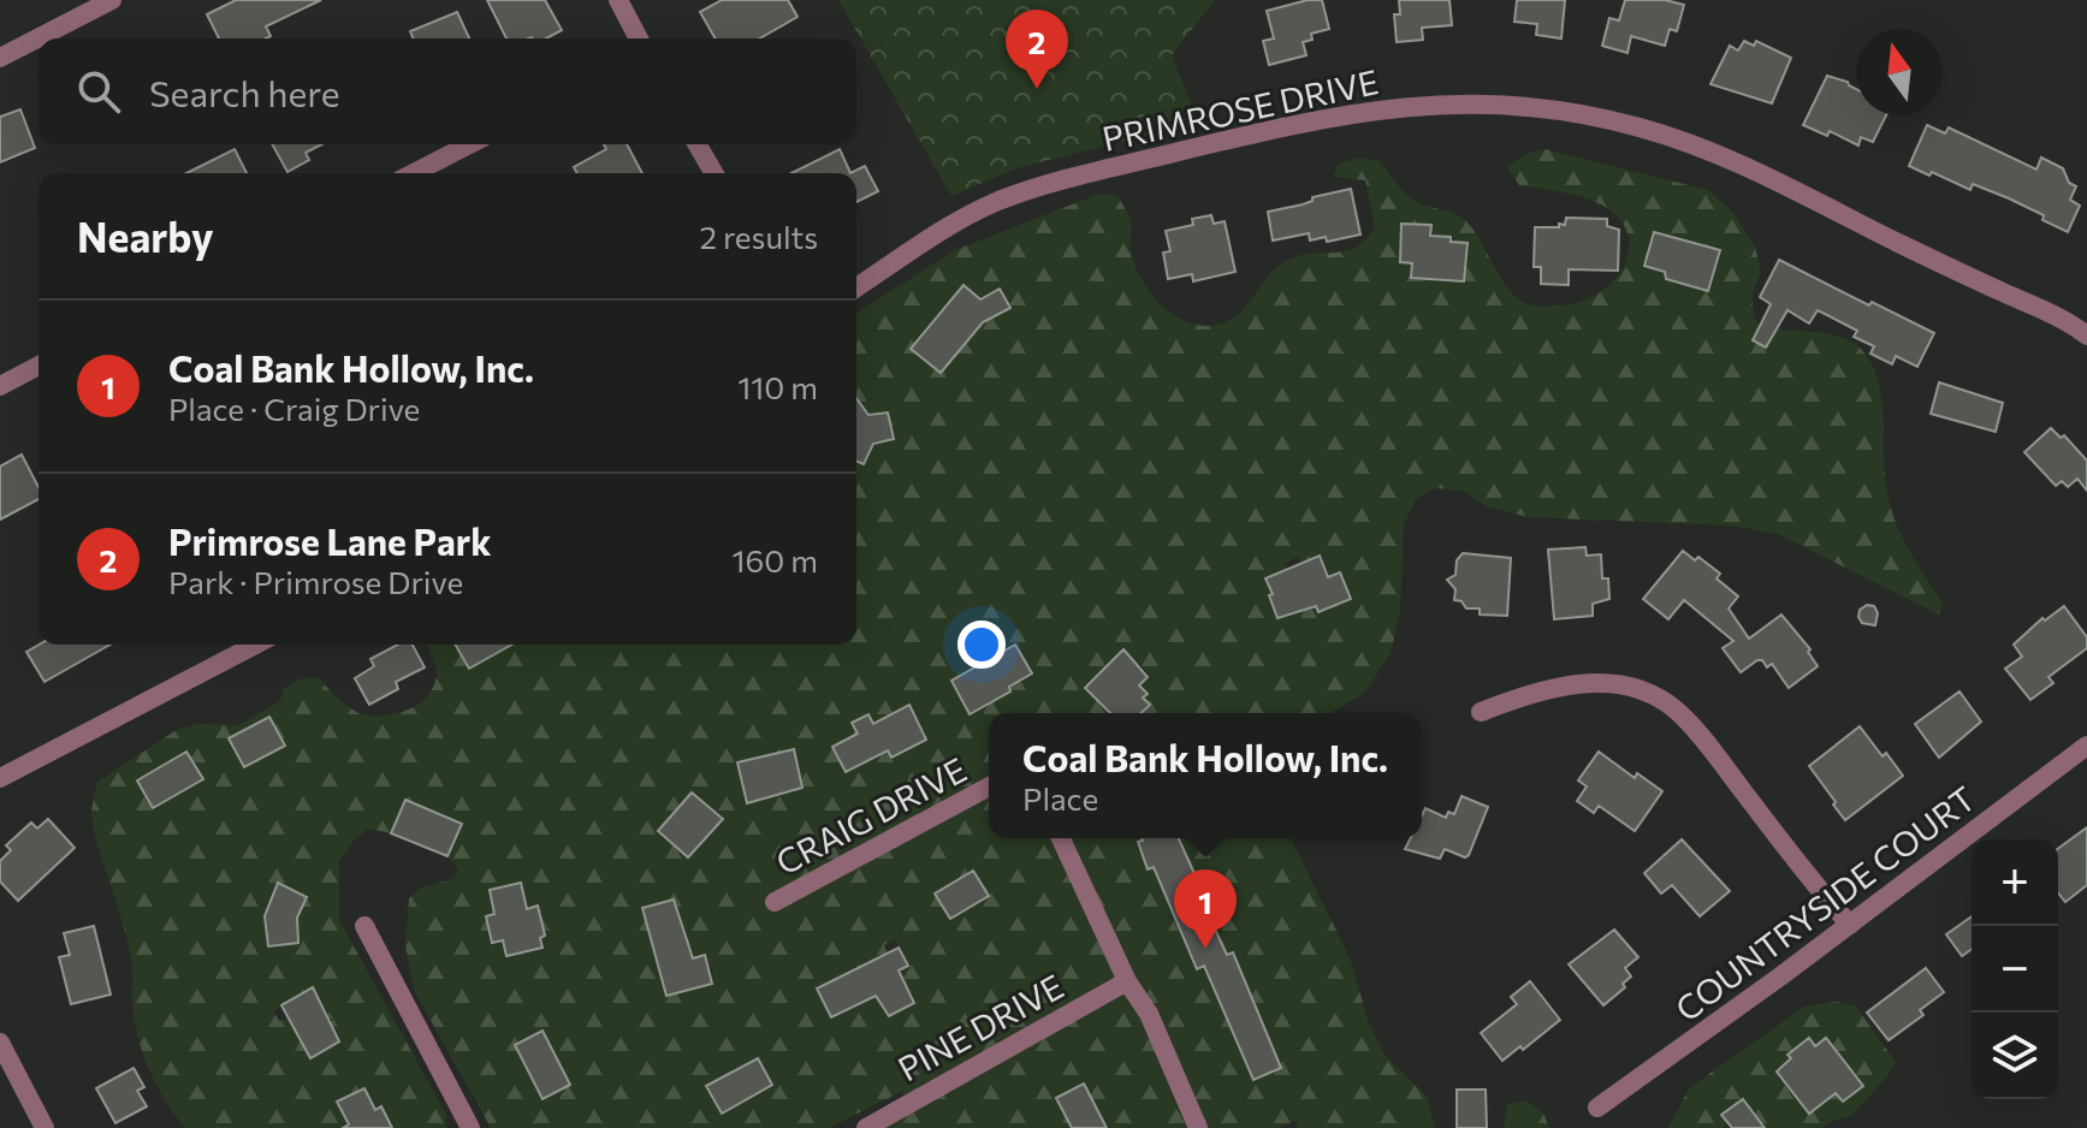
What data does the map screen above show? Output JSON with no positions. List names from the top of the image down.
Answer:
{
  "streets": {
    "street": [
      "PRIMROSE DRIVE",
      "CRAIG DRIVE",
      "COUNTRYSIDE COURT",
      "PINE DRIVE"
    ]
  },
  "north": "top",
  "page": {
    "pins": ["2", "1"],
    "search": "Search here",
    "heading": ["Nearby", "2 results"],
    "list": [
      {
        "mark": "1",
        "name": "Coal Bank Hollow, Inc.",
        "note": "Place · Craig Drive",
        "value": "110 m"
      },
      {
        "mark": "2",
        "name": "Primrose Lane Park",
        "note": "Park · Primrose Drive",
        "value": "160 m"
      }
    ],
    "popup": ["Coal Bank Hollow, Inc.", "Place"],
    "map_buttons": ["+", "−"]
  }
}
